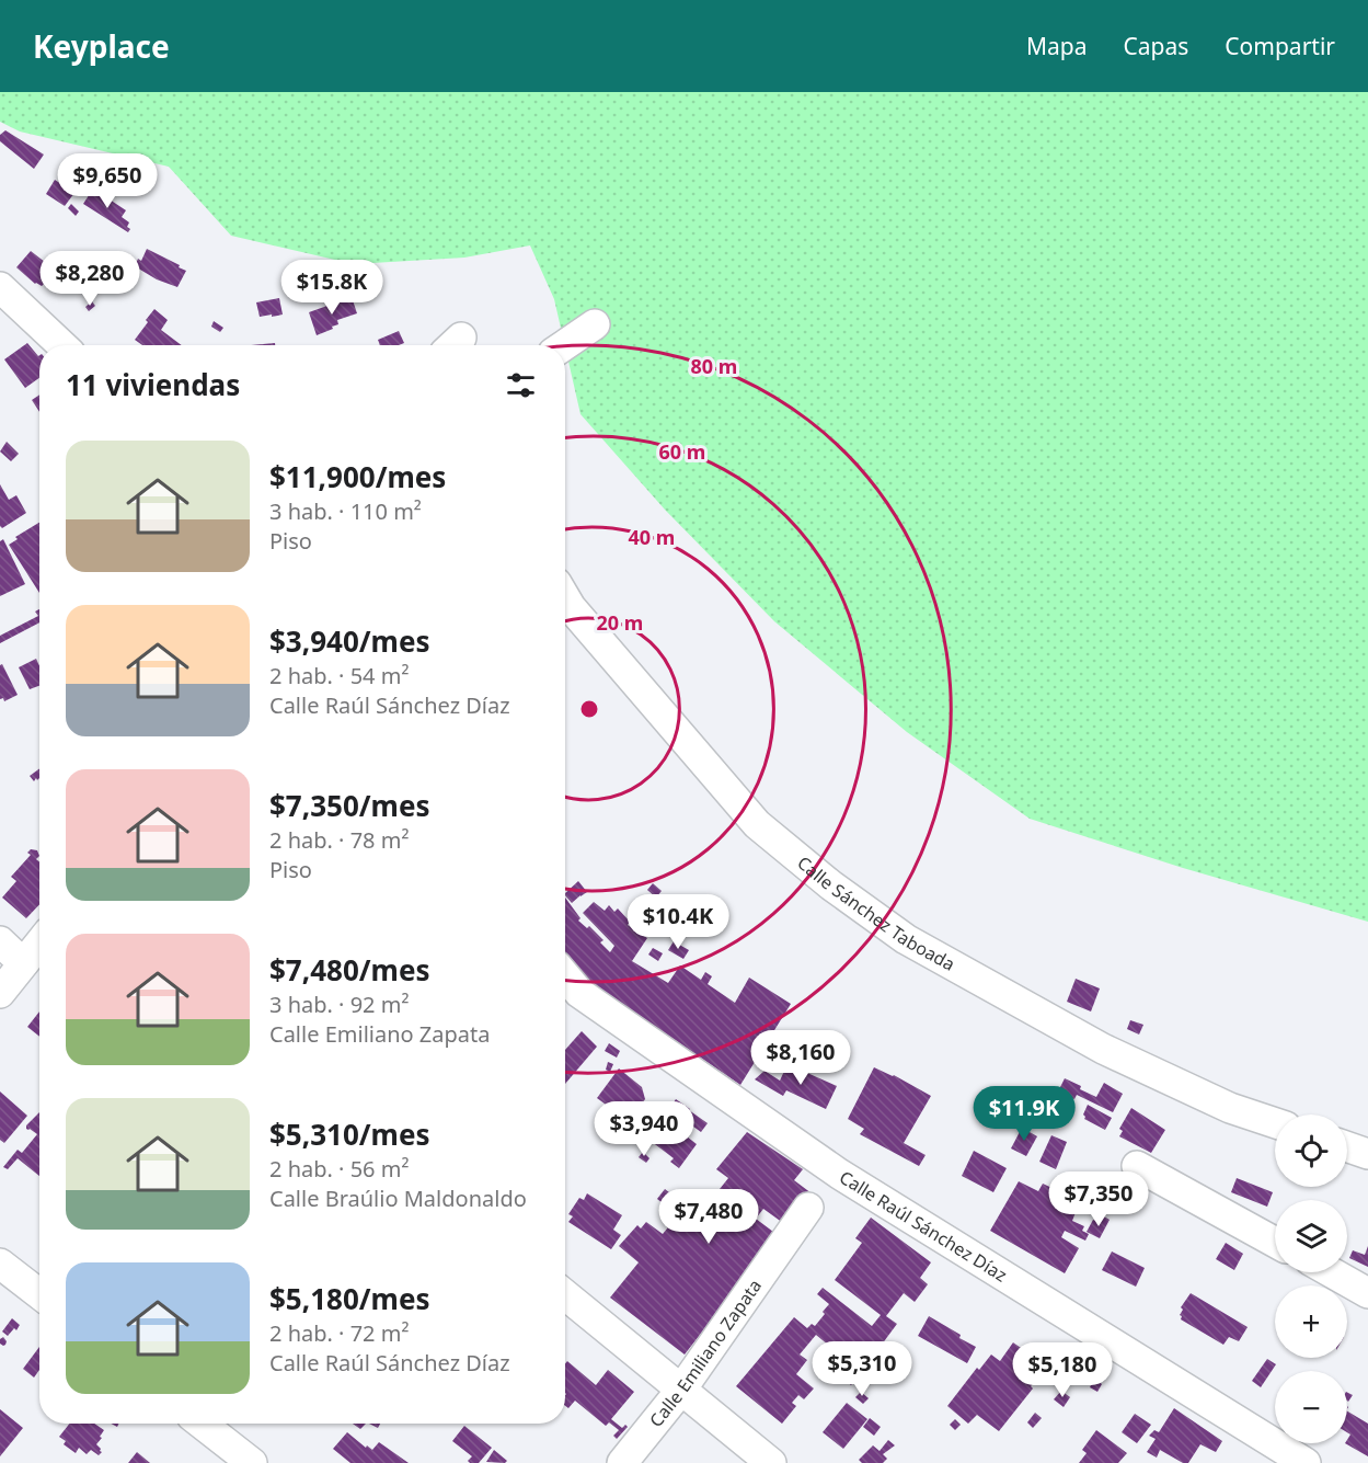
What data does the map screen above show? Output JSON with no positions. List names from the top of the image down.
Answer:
{
  "streets": {
    "street": ["Calle Sánchez Taboada", "Calle Raúl Sánchez Díaz", "Calle Emiliano Zapata"]
  },
  "page": {
    "header": "Keyplace",
    "nav": ["Mapa", "Capas", "Compartir"],
    "price": [
      "$9,650",
      "$8,280",
      "$15.8K",
      "$10.4K",
      "$8,160",
      "$11.9K",
      "$3,940",
      "$7,350",
      "$7,480",
      "$5,310",
      "$5,180"
    ],
    "heading": "11 viviendas",
    "list": [
      {
        "name": "$11,900/mes",
        "note": "3 hab. · 110 m² · Piso"
      },
      {
        "name": "$3,940/mes",
        "note": "2 hab. · 54 m² · Calle Raúl Sánchez Díaz"
      },
      {
        "name": "$7,350/mes",
        "note": "2 hab. · 78 m² · Piso"
      },
      {
        "name": "$7,480/mes",
        "note": "3 hab. · 92 m² · Calle Emiliano Zapata"
      },
      {
        "name": "$5,310/mes",
        "note": "2 hab. · 56 m² · Calle Braúlio Maldonaldo"
      },
      {
        "name": "$5,180/mes",
        "note": "2 hab. · 72 m² · Calle Raúl Sánchez Díaz"
      }
    ],
    "map_buttons": ["+", "−"]
  },
  "rings": [
    "80 m",
    "60 m",
    "40 m",
    "20 m"
  ]
}
